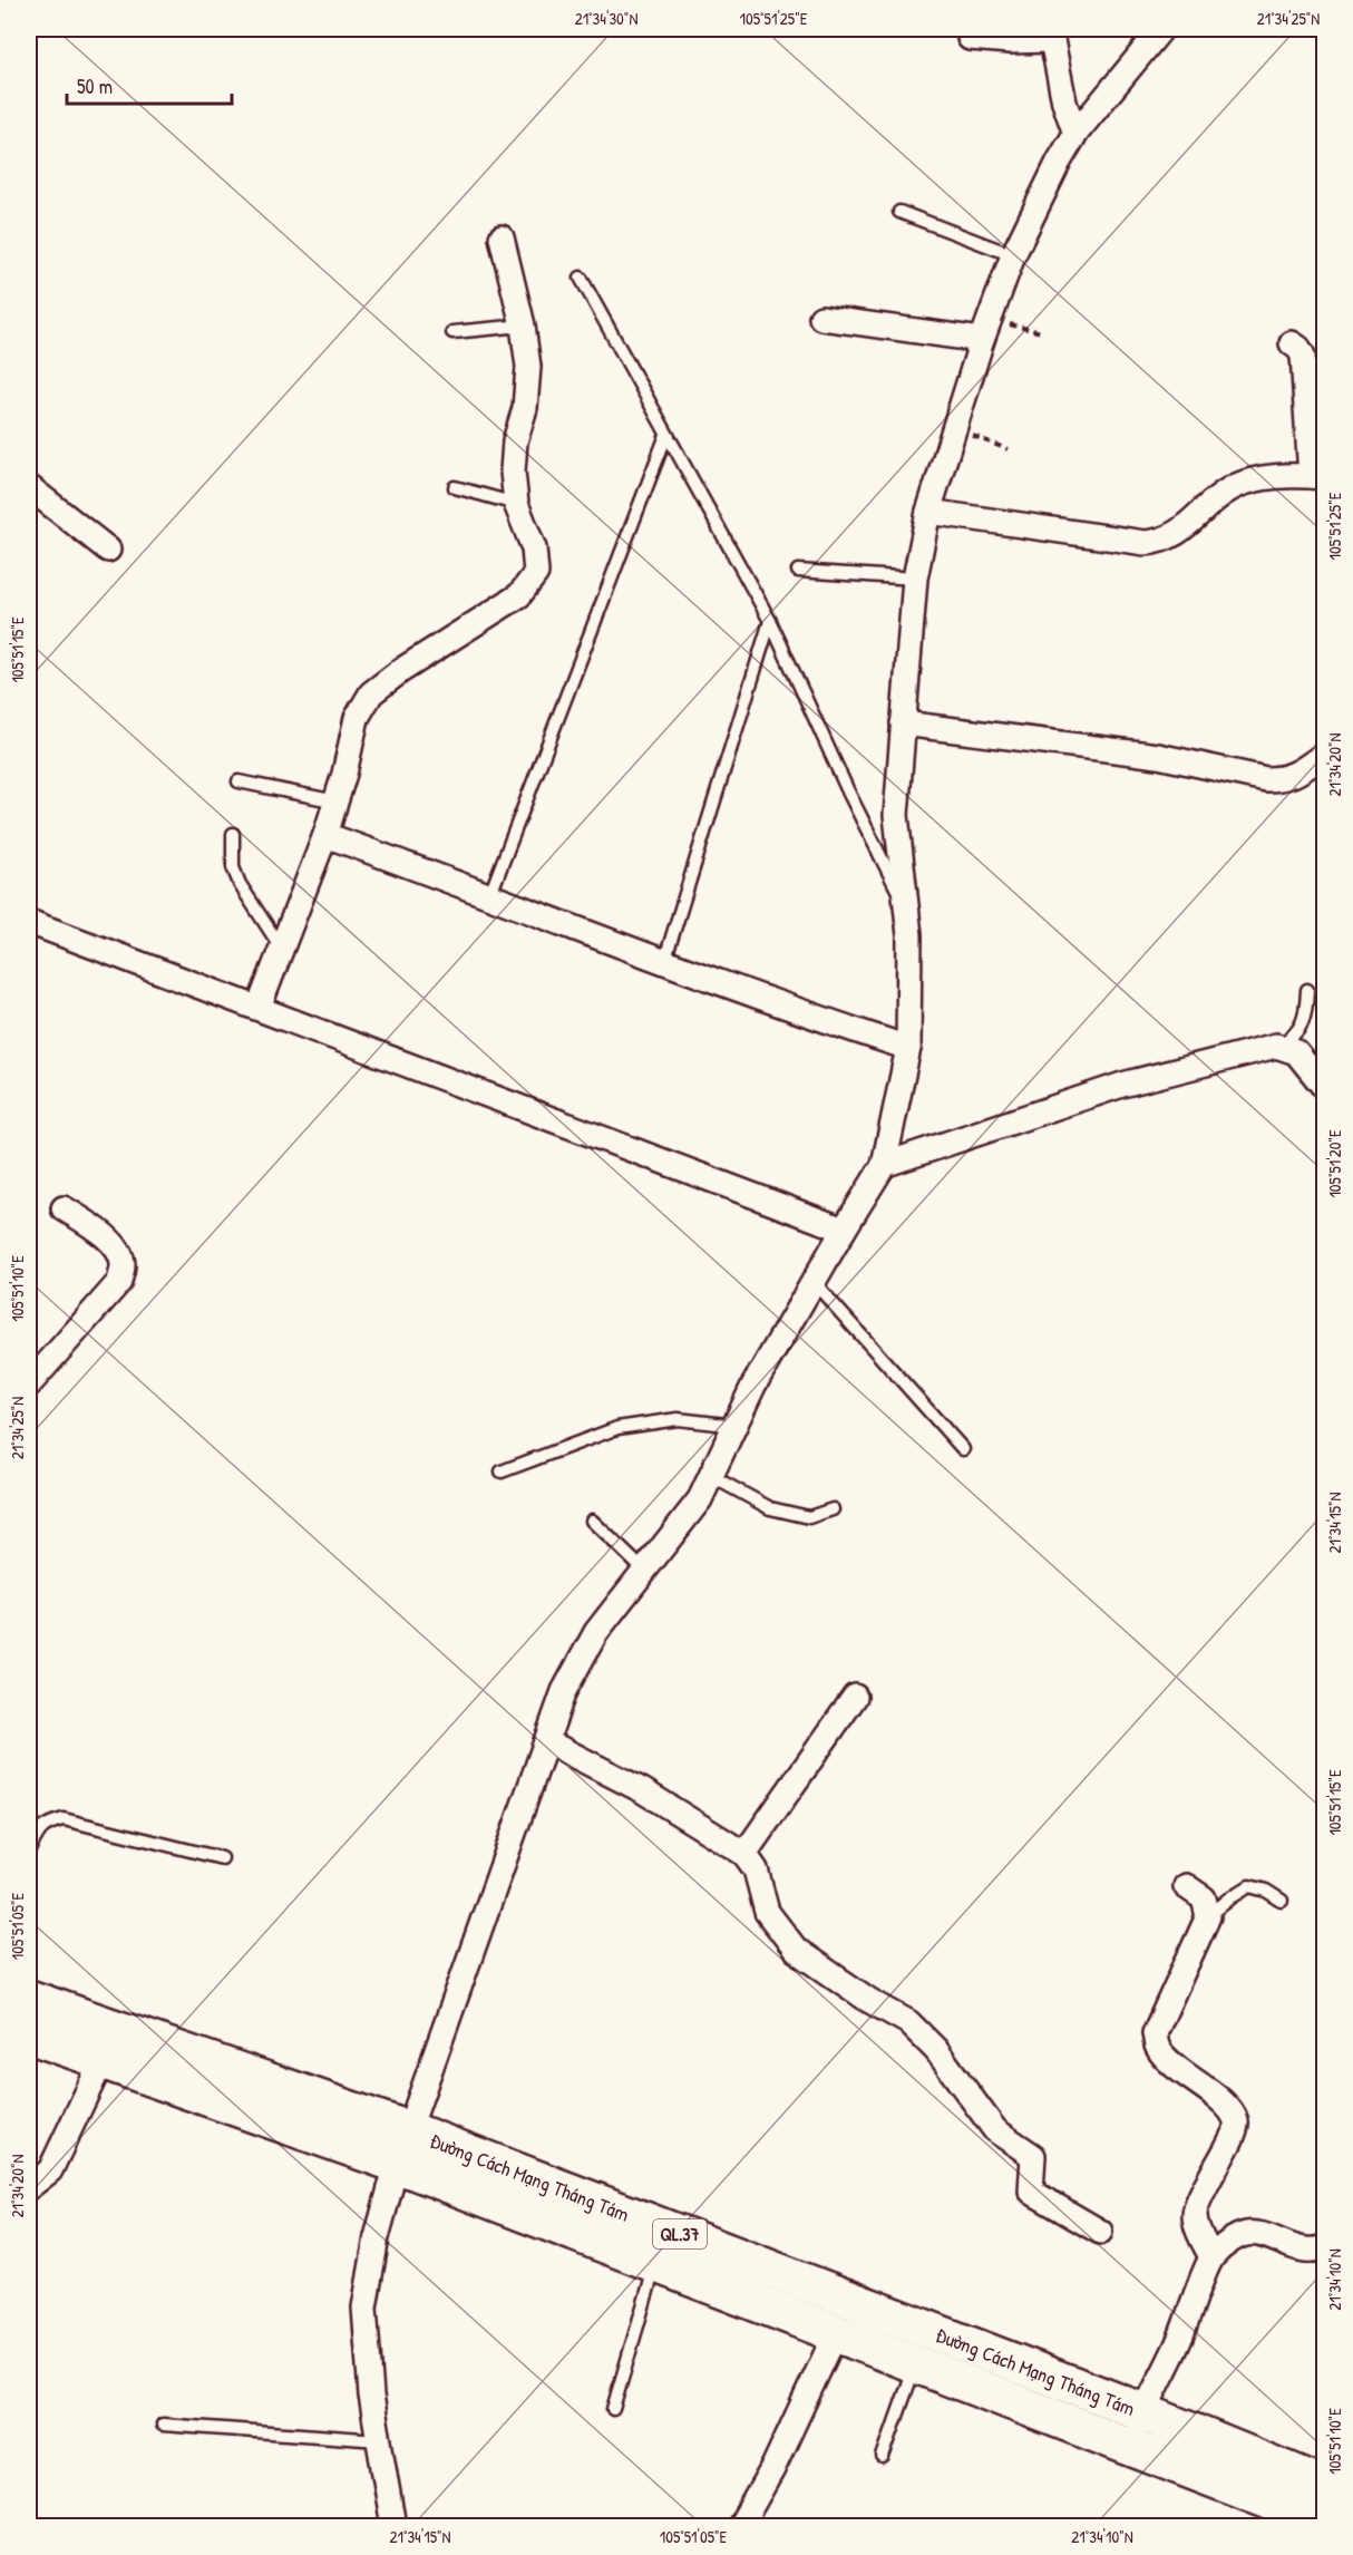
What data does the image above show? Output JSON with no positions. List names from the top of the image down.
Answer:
{
  "streets": {
    "main road": ["Đường Cách Mạng Tháng Tám", "QL.37"]
  },
  "scale_bar": "50 m",
  "coordinates": [
    "21°34'30\"N",
    "105°51'25\"E",
    "21°34'25\"N",
    "105°51'15\"E",
    "21°34'20\"N",
    "105°51'20\"E",
    "105°51'10\"E",
    "21°34'15\"N",
    "105°51'05\"E",
    "21°34'10\"N"
  ]
}
